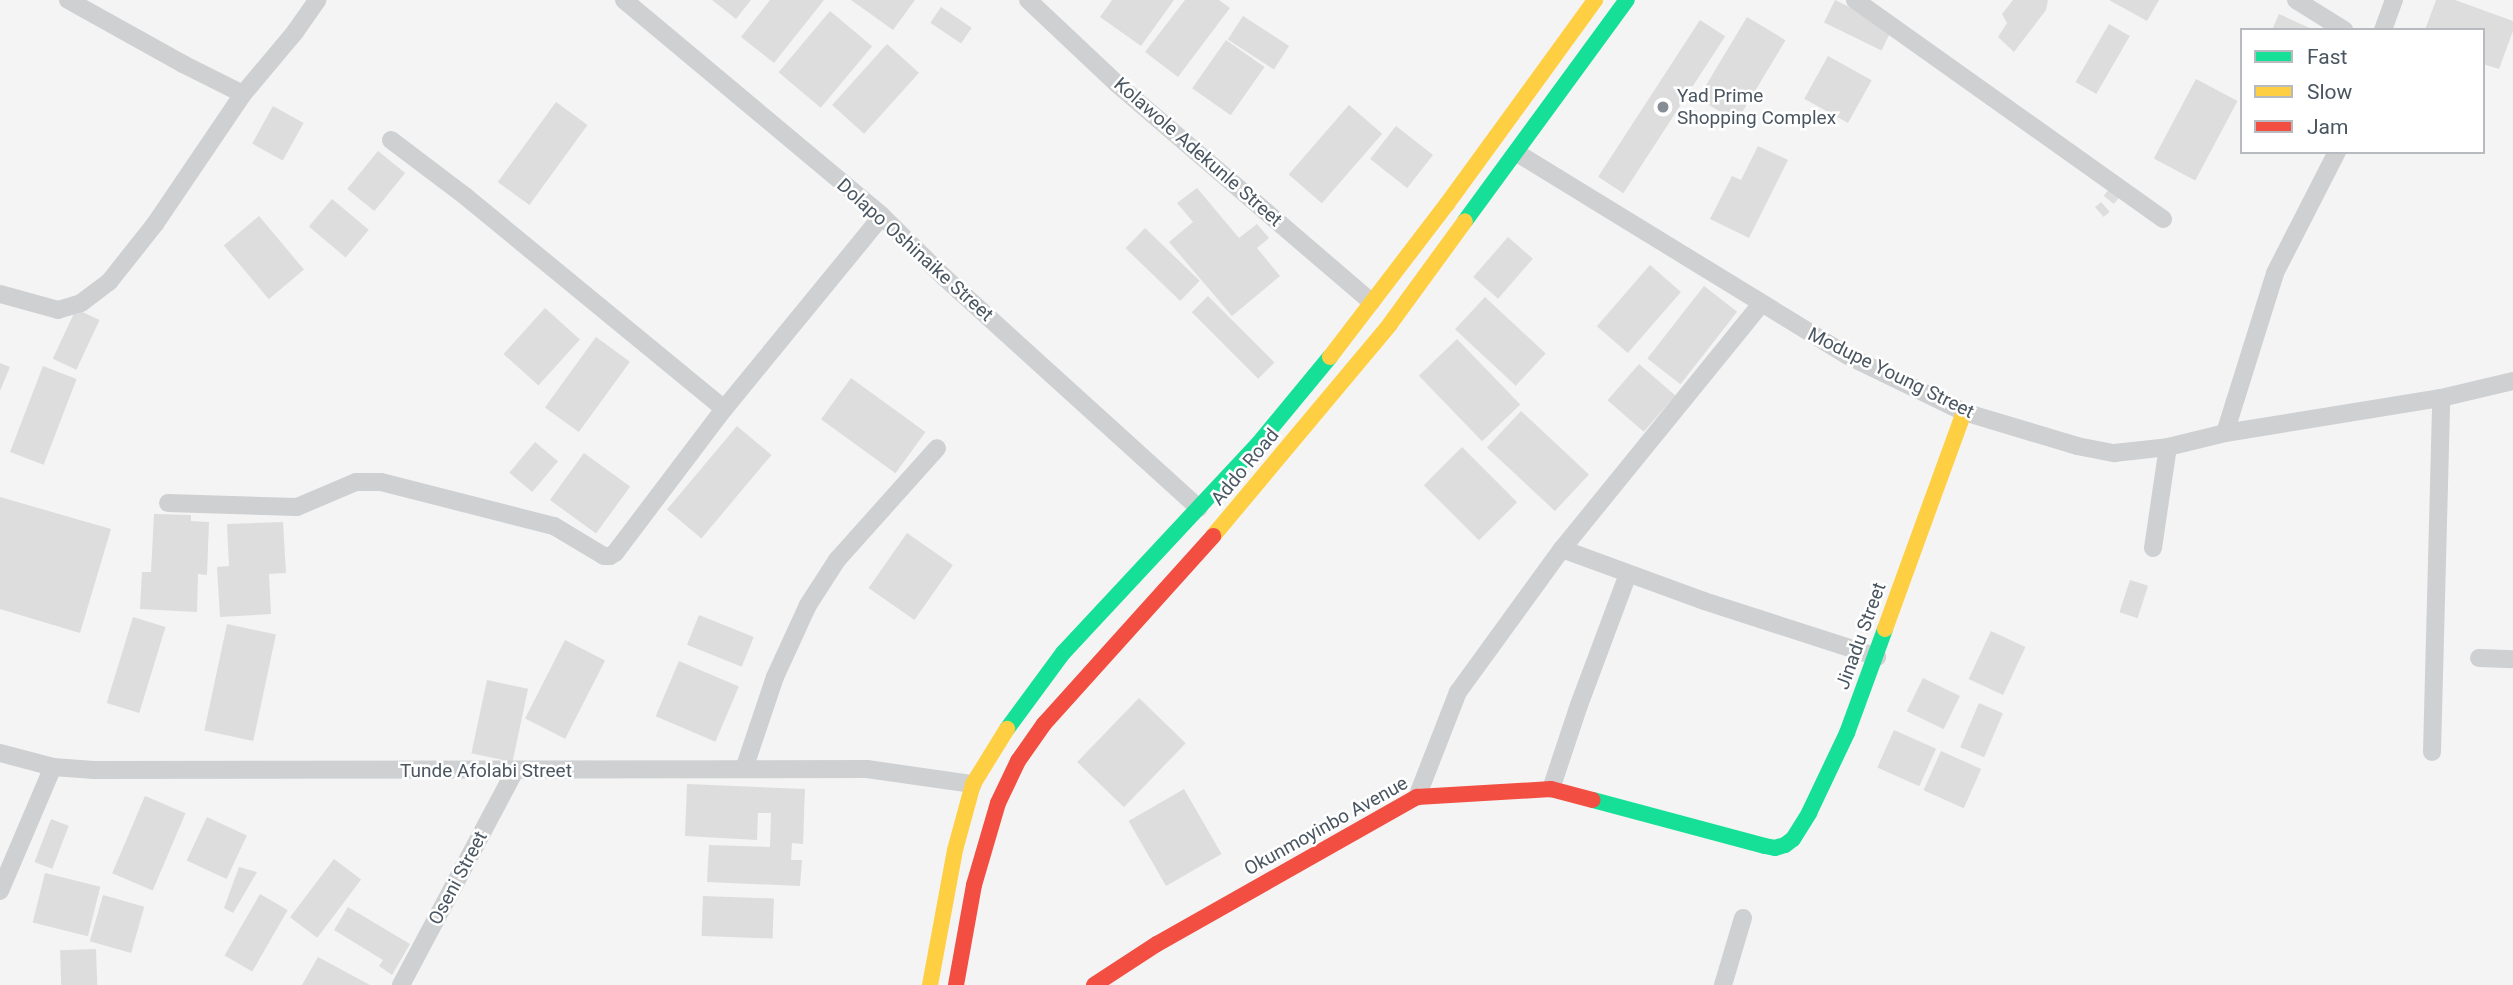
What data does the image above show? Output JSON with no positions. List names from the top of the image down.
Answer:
{
  "streets": {
    "main road": ["Addo Road", "Jinadu Street", "Okunmoyinbo Avenue"],
    "street": [
      "Kolawole Adekunle Street",
      "Dolapo Oshinaike Street",
      "Modupe Young Street",
      "Tunde Afolabi Street",
      "Oseni Street"
    ]
  },
  "crossings": [
    ["Kolawole Adekunle Street", "Addo Road"],
    ["Dolapo Oshinaike Street", "Addo Road"],
    ["Modupe Young Street", "Addo Road"],
    ["Modupe Young Street", "Jinadu Street"],
    ["Addo Road", "Tunde Afolabi Street"],
    ["Jinadu Street", "Okunmoyinbo Avenue"],
    ["Tunde Afolabi Street", "Oseni Street"]
  ],
  "places": ["Yad Prime Shopping Complex"],
  "legend": ["Fast", "Slow", "Jam"]
}
